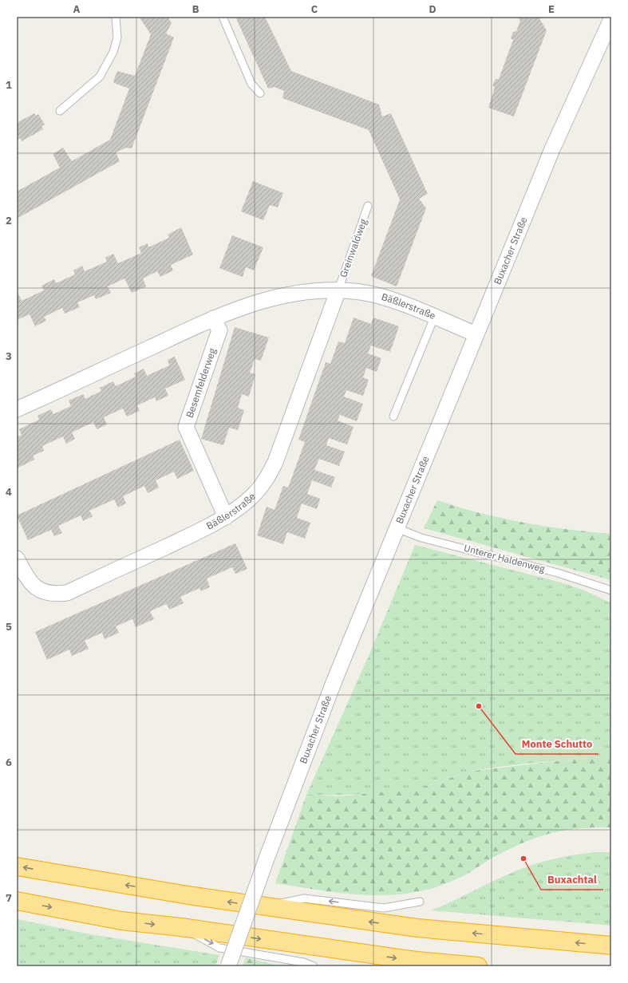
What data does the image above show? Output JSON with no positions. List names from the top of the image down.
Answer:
{
  "streets": {
    "street": ["Buxacher Straße", "Bäßlerstraße", "Besemfelderweg"],
    "lane": ["Greinwaldweg", "Unterer Haldenweg"]
  },
  "crossings": [
    ["Greinwaldweg", "Bäßlerstraße"],
    ["Buxacher Straße", "Bäßlerstraße"],
    ["Buxacher Straße", "Unterer Haldenweg"],
    ["Bäßlerstraße", "Besemfelderweg"]
  ],
  "places": ["Monte Schutto", "Buxachtal"],
  "grid": {
    "columns": [
      "A",
      "B",
      "C",
      "D",
      "E"
    ],
    "rows": [
      "1",
      "2",
      "3",
      "4",
      "5",
      "6",
      "7"
    ]
  }
}
